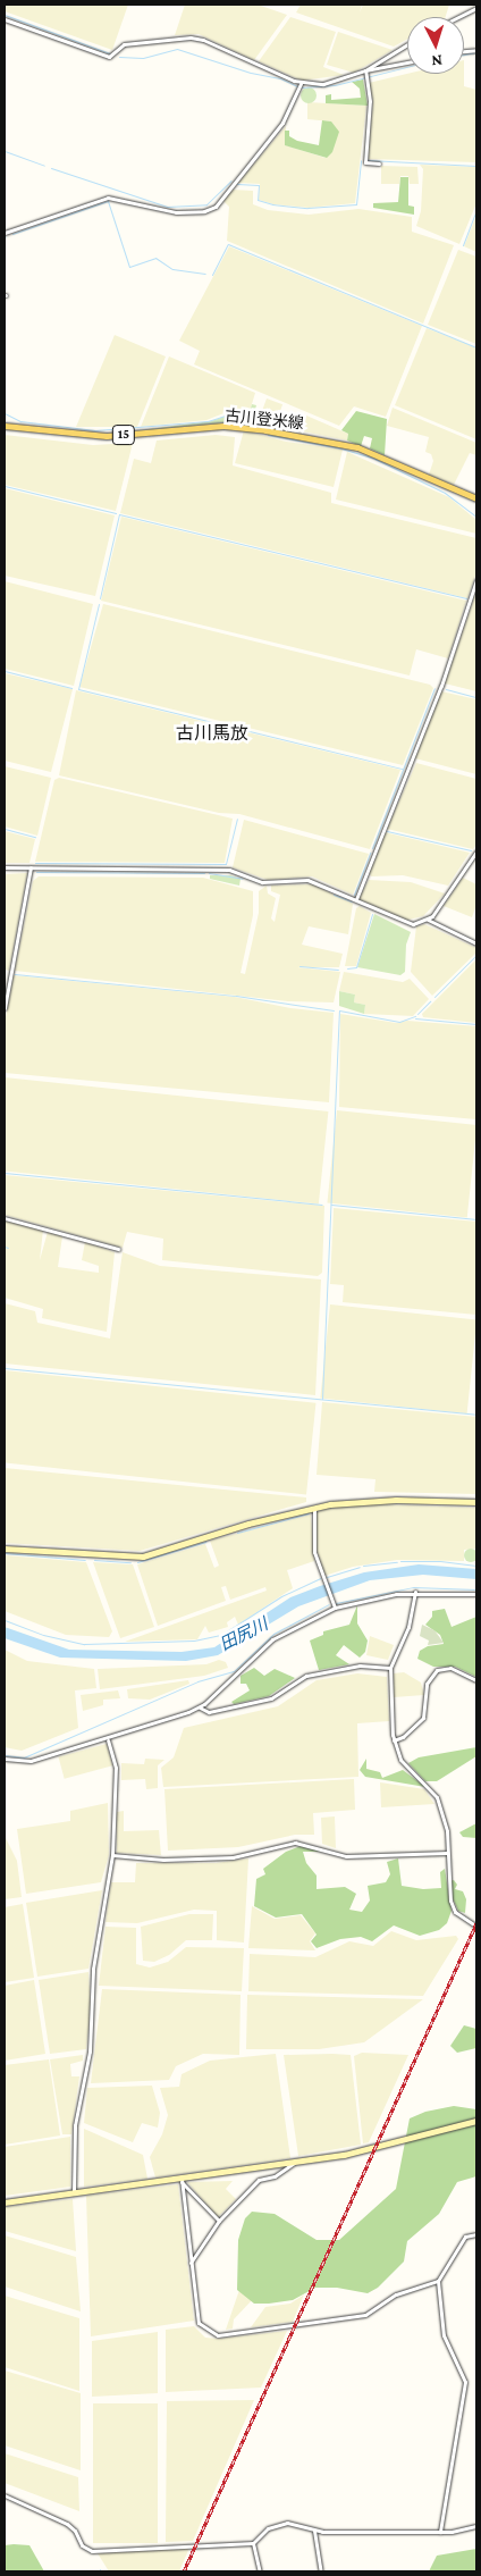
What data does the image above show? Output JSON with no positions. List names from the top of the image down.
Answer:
{
  "streets": {
    "main road": ["古川登米線", "15"]
  },
  "districts": ["古川馬放"],
  "water": ["田尻川"],
  "north": "bottom"
}
